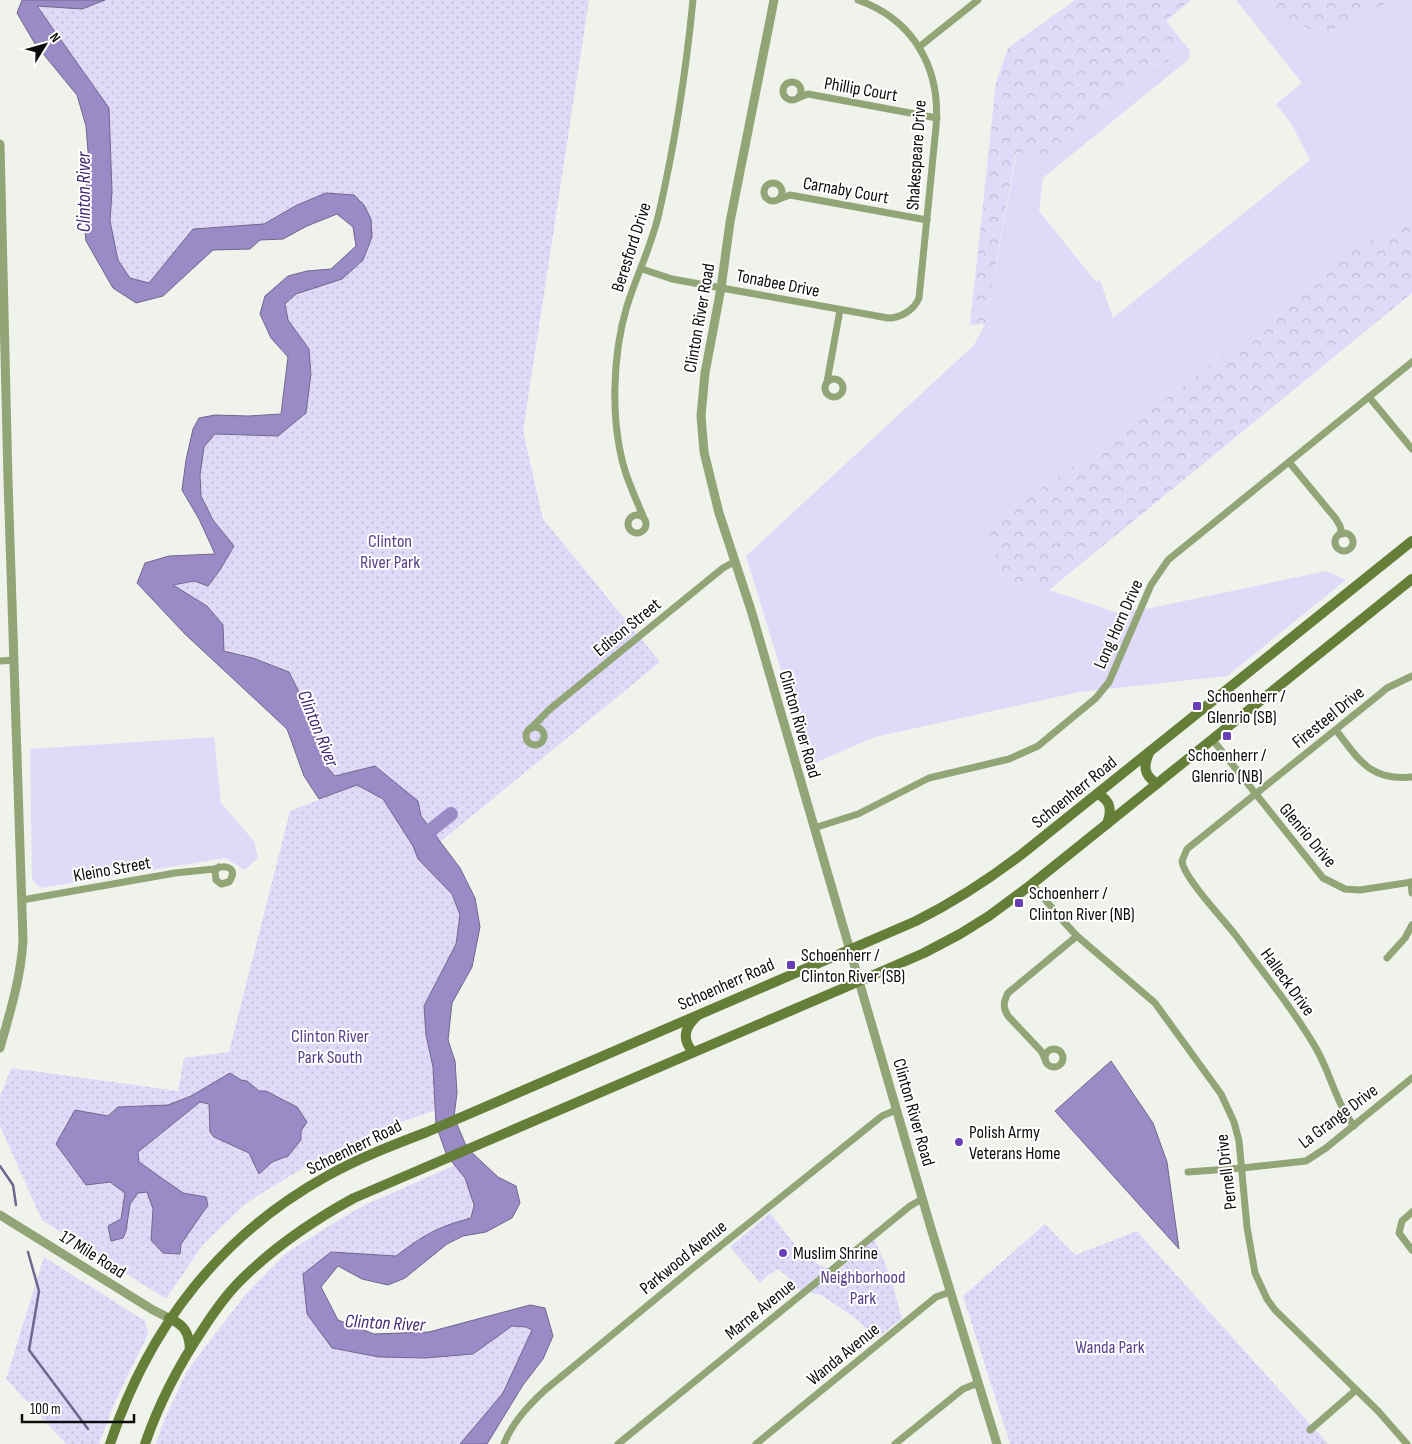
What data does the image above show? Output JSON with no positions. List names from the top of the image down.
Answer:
{
  "streets": {
    "main road": ["Schoenherr Road"],
    "street": [
      "Phillip Court",
      "Shakespeare Drive",
      "Carnaby Court",
      "Beresford Drive",
      "Tonabee Drive",
      "Clinton River Road",
      "Long Horn Drive",
      "Edison Street",
      "Firesteel Drive",
      "Glenrio Drive",
      "Kleino Street",
      "Halleck Drive",
      "La Grange Drive",
      "Pernell Drive",
      "17 Mile Road",
      "Parkwood Avenue",
      "Marne Avenue",
      "Wanda Avenue"
    ]
  },
  "crossings": [
    ["Phillip Court", "Shakespeare Drive"],
    ["Shakespeare Drive", "Carnaby Court"],
    ["Shakespeare Drive", "Tonabee Drive"],
    ["Beresford Drive", "Tonabee Drive"],
    ["Tonabee Drive", "Clinton River Road"],
    ["Clinton River Road", "Long Horn Drive"],
    ["Clinton River Road", "Edison Street"],
    ["Clinton River Road", "Schoenherr Road"],
    ["Clinton River Road", "Parkwood Avenue"],
    ["Clinton River Road", "Marne Avenue"],
    ["Clinton River Road", "Wanda Avenue"],
    ["Firesteel Drive", "Glenrio Drive"],
    ["Firesteel Drive", "Halleck Drive"],
    ["Schoenherr Road", "17 Mile Road"],
    ["Halleck Drive", "La Grange Drive"],
    ["La Grange Drive", "Pernell Drive"]
  ],
  "water": ["Clinton River"],
  "parks": [
    "Clinton River Park",
    "Clinton River Park South",
    "Neighborhood Park",
    "Wanda Park"
  ],
  "places": {
    "transit": [
      "Schoenherr / Glenrio (SB)",
      "Schoenherr / Glenrio (NB)",
      "Schoenherr / Clinton River (NB)",
      "Schoenherr / Clinton River (SB)"
    ],
    "other": ["Polish Army Veterans Home", "Muslim Shrine"]
  },
  "scale_bar": "100 m",
  "north": "top right"
}
